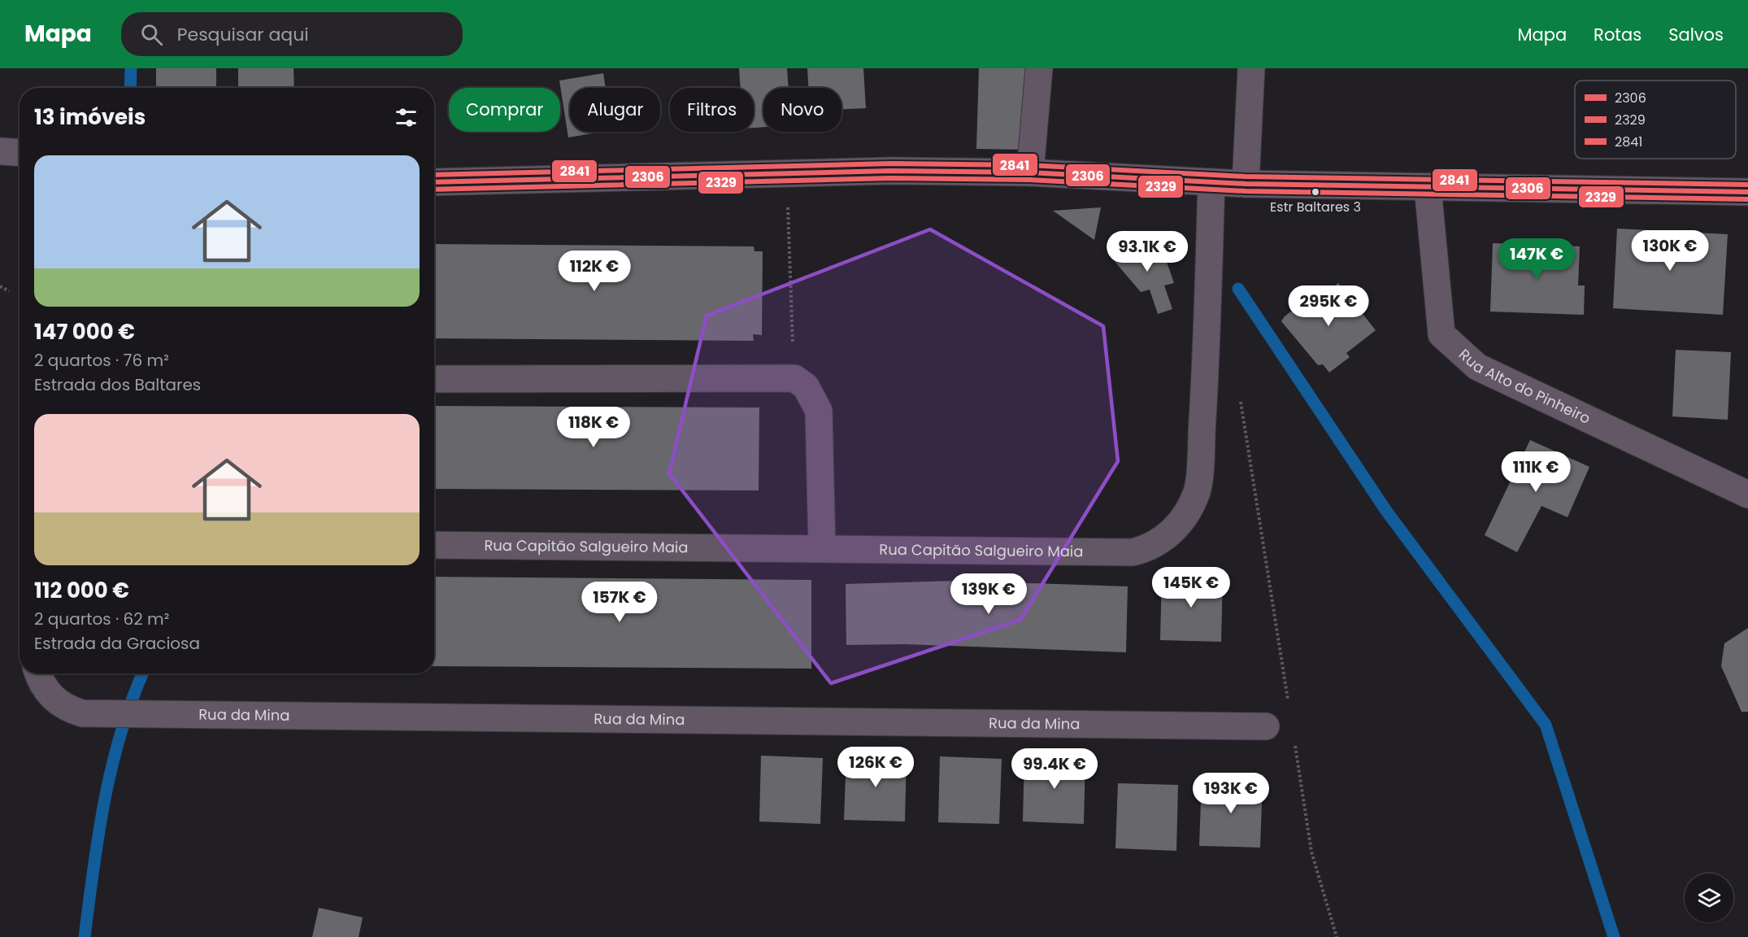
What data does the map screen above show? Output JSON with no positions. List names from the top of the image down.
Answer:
{
  "streets": {
    "street": ["Rua Alto do Pinheiro", "Rua Capitão Salgueiro Maia", "Rua da Mina"]
  },
  "places": ["Estr Baltares 3"],
  "lines": ["transit line 2841", "transit line 2306", "transit line 2329"],
  "legend": ["2306", "2329", "2841"],
  "page": {
    "header": "Mapa",
    "search": "Pesquisar aqui",
    "nav": ["Mapa", "Rotas", "Salvos"],
    "chip": [
      "Comprar",
      "Alugar",
      "Filtros",
      "Novo"
    ],
    "heading": "13 imóveis",
    "list": [
      {
        "name": "147 000 €",
        "note": "2 quartos · 76 m² · Estrada dos Baltares"
      },
      {
        "name": "112 000 €",
        "note": "2 quartos · 62 m² · Estrada da Graciosa"
      }
    ],
    "price": [
      "130K €",
      "93.1K €",
      "147K €",
      "112K €",
      "295K €",
      "118K €",
      "111K €",
      "145K €",
      "139K €",
      "157K €",
      "126K €",
      "99.4K €",
      "193K €"
    ]
  }
}
